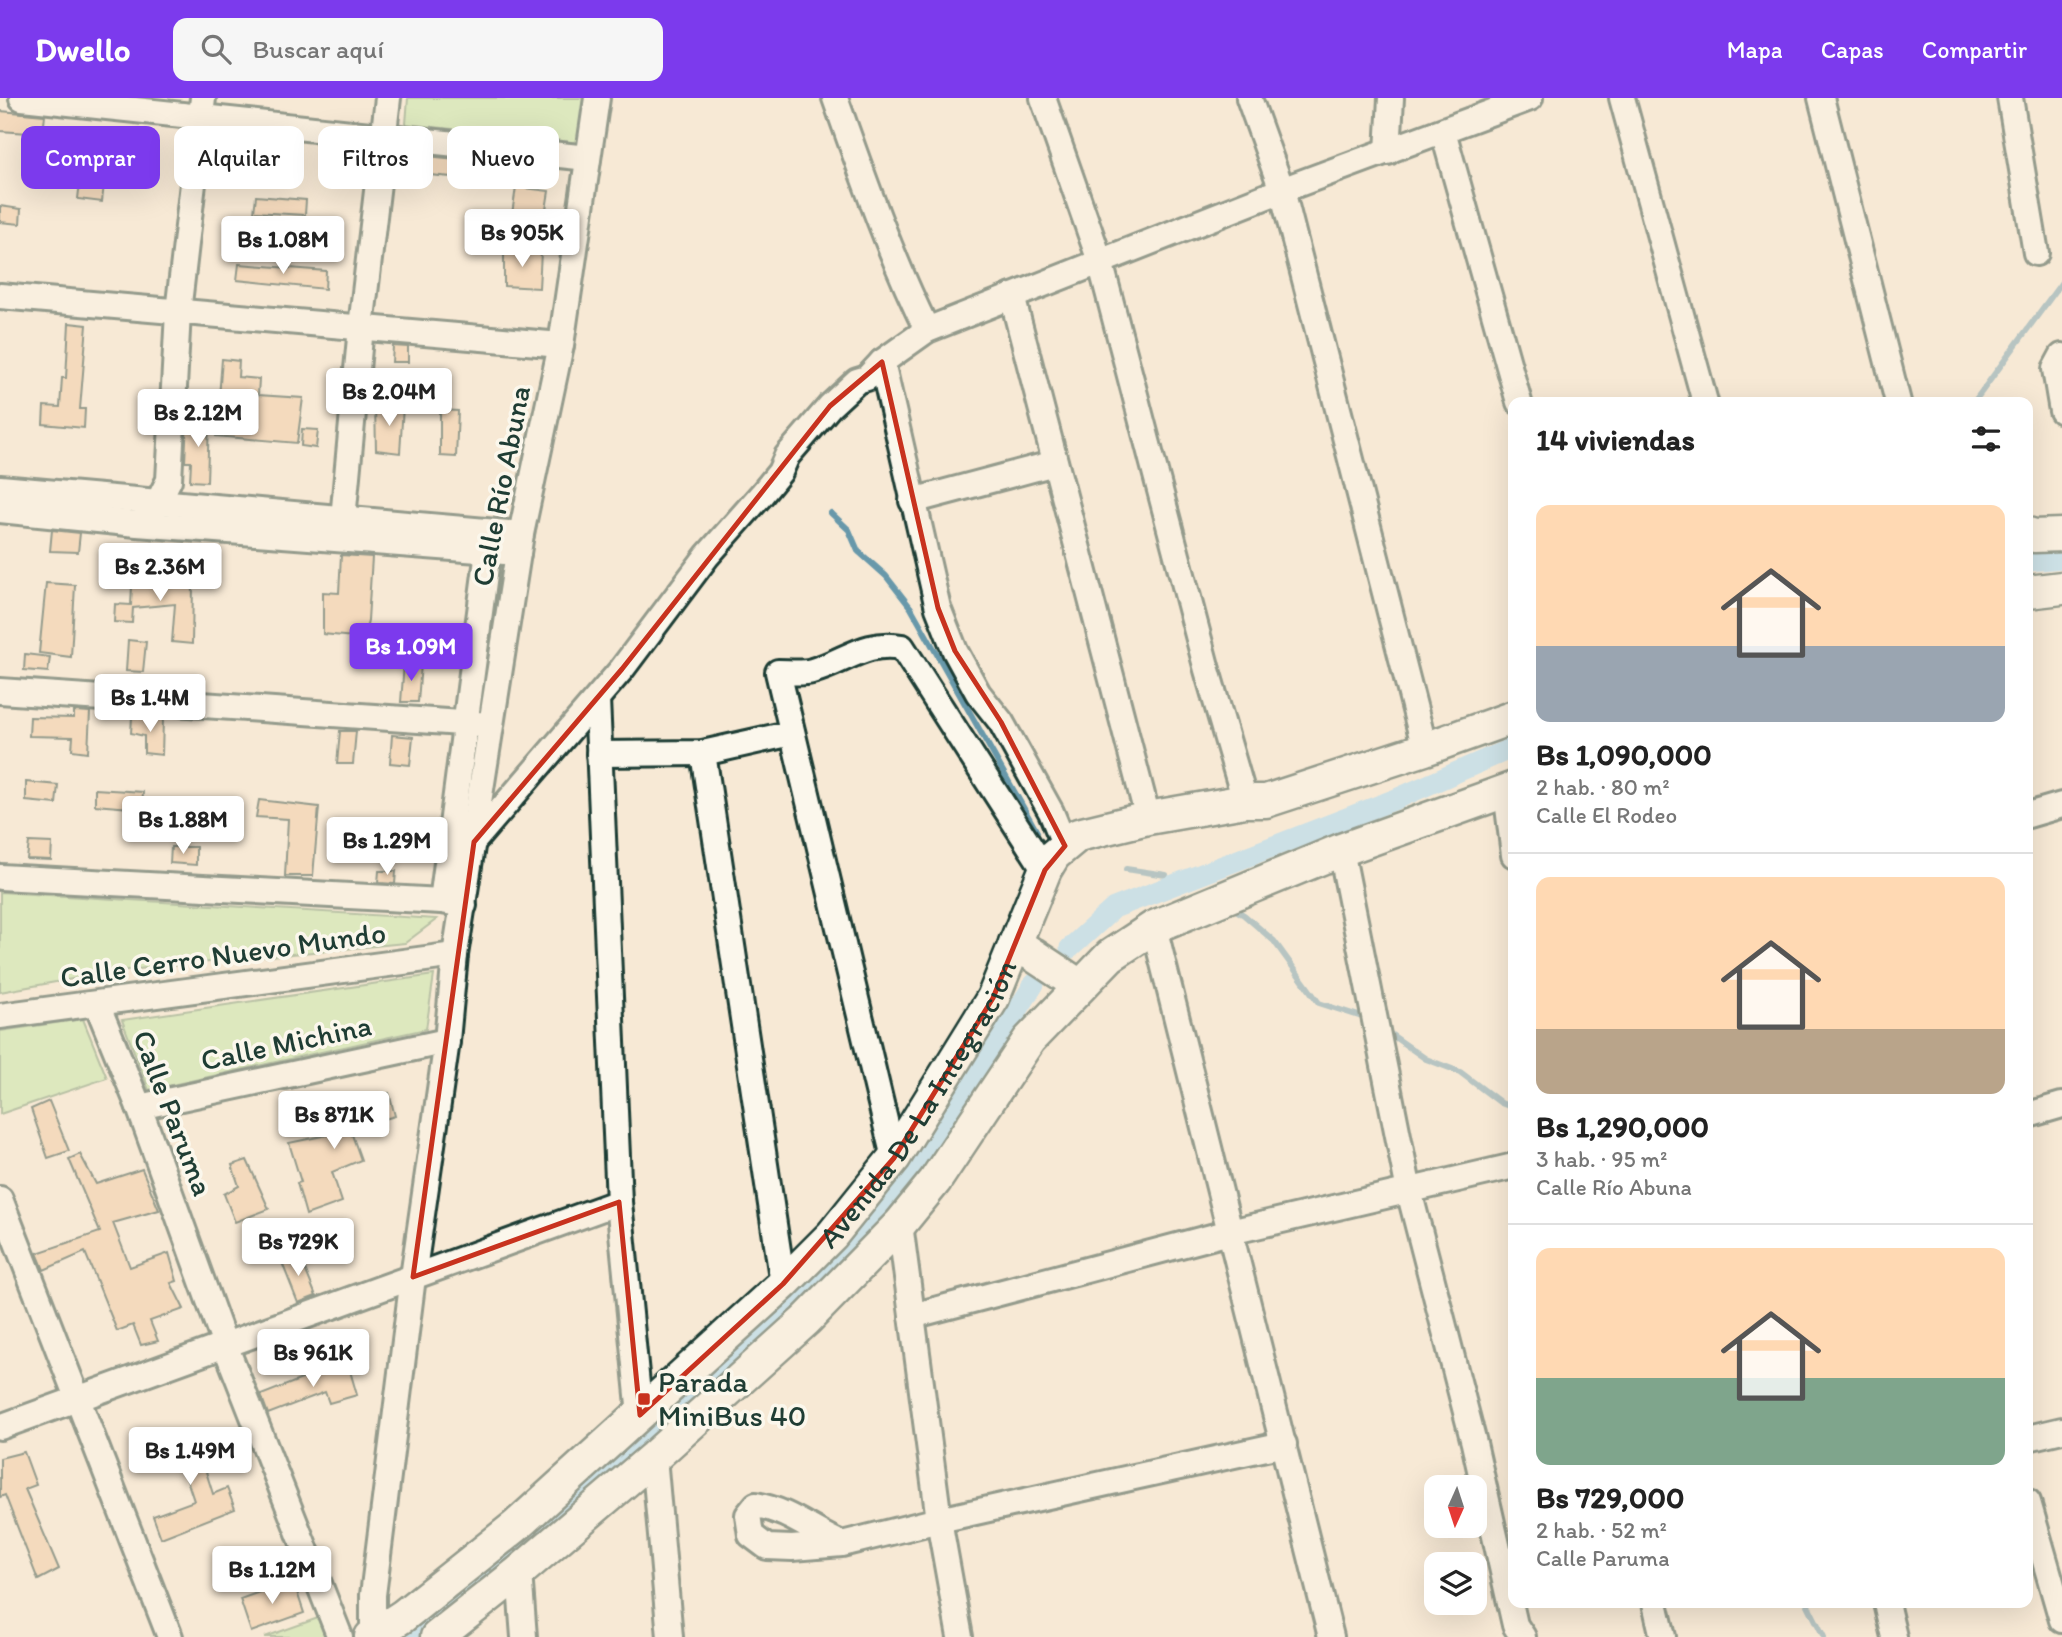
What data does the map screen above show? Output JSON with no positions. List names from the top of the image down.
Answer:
{
  "streets": {
    "main road": ["Avenida De La Integración"],
    "street": [
      "Calle Río Abuna",
      "Calle Cerro Nuevo Mundo",
      "Calle Michina",
      "Calle Paruma"
    ]
  },
  "crossings": [
    ["Calle Río Abuna", "Calle Cerro Nuevo Mundo"],
    ["Calle Río Abuna", "Calle Michina"],
    ["Calle Río Abuna", "Avenida De La Integración"],
    ["Calle Cerro Nuevo Mundo", "Calle Paruma"],
    ["Calle Michina", "Calle Paruma"]
  ],
  "places": {
    "transit": ["Parada MiniBus 40"]
  },
  "north": "bottom",
  "page": {
    "header": "Dwello",
    "search": "Buscar aquí",
    "nav": ["Mapa", "Capas", "Compartir"],
    "chip": [
      "Comprar",
      "Alquilar",
      "Filtros",
      "Nuevo"
    ],
    "price": [
      "Bs 905K",
      "Bs 1.08M",
      "Bs 2.04M",
      "Bs 2.12M",
      "Bs 2.36M",
      "Bs 1.09M",
      "Bs 1.4M",
      "Bs 1.88M",
      "Bs 1.29M",
      "Bs 871K",
      "Bs 729K",
      "Bs 961K",
      "Bs 1.49M",
      "Bs 1.12M"
    ],
    "heading": "14 viviendas",
    "list": [
      {
        "name": "Bs 1,090,000",
        "note": "2 hab. · 80 m² · Calle El Rodeo"
      },
      {
        "name": "Bs 1,290,000",
        "note": "3 hab. · 95 m² · Calle Río Abuna"
      },
      {
        "name": "Bs 729,000",
        "note": "2 hab. · 52 m² · Calle Paruma"
      }
    ]
  }
}
